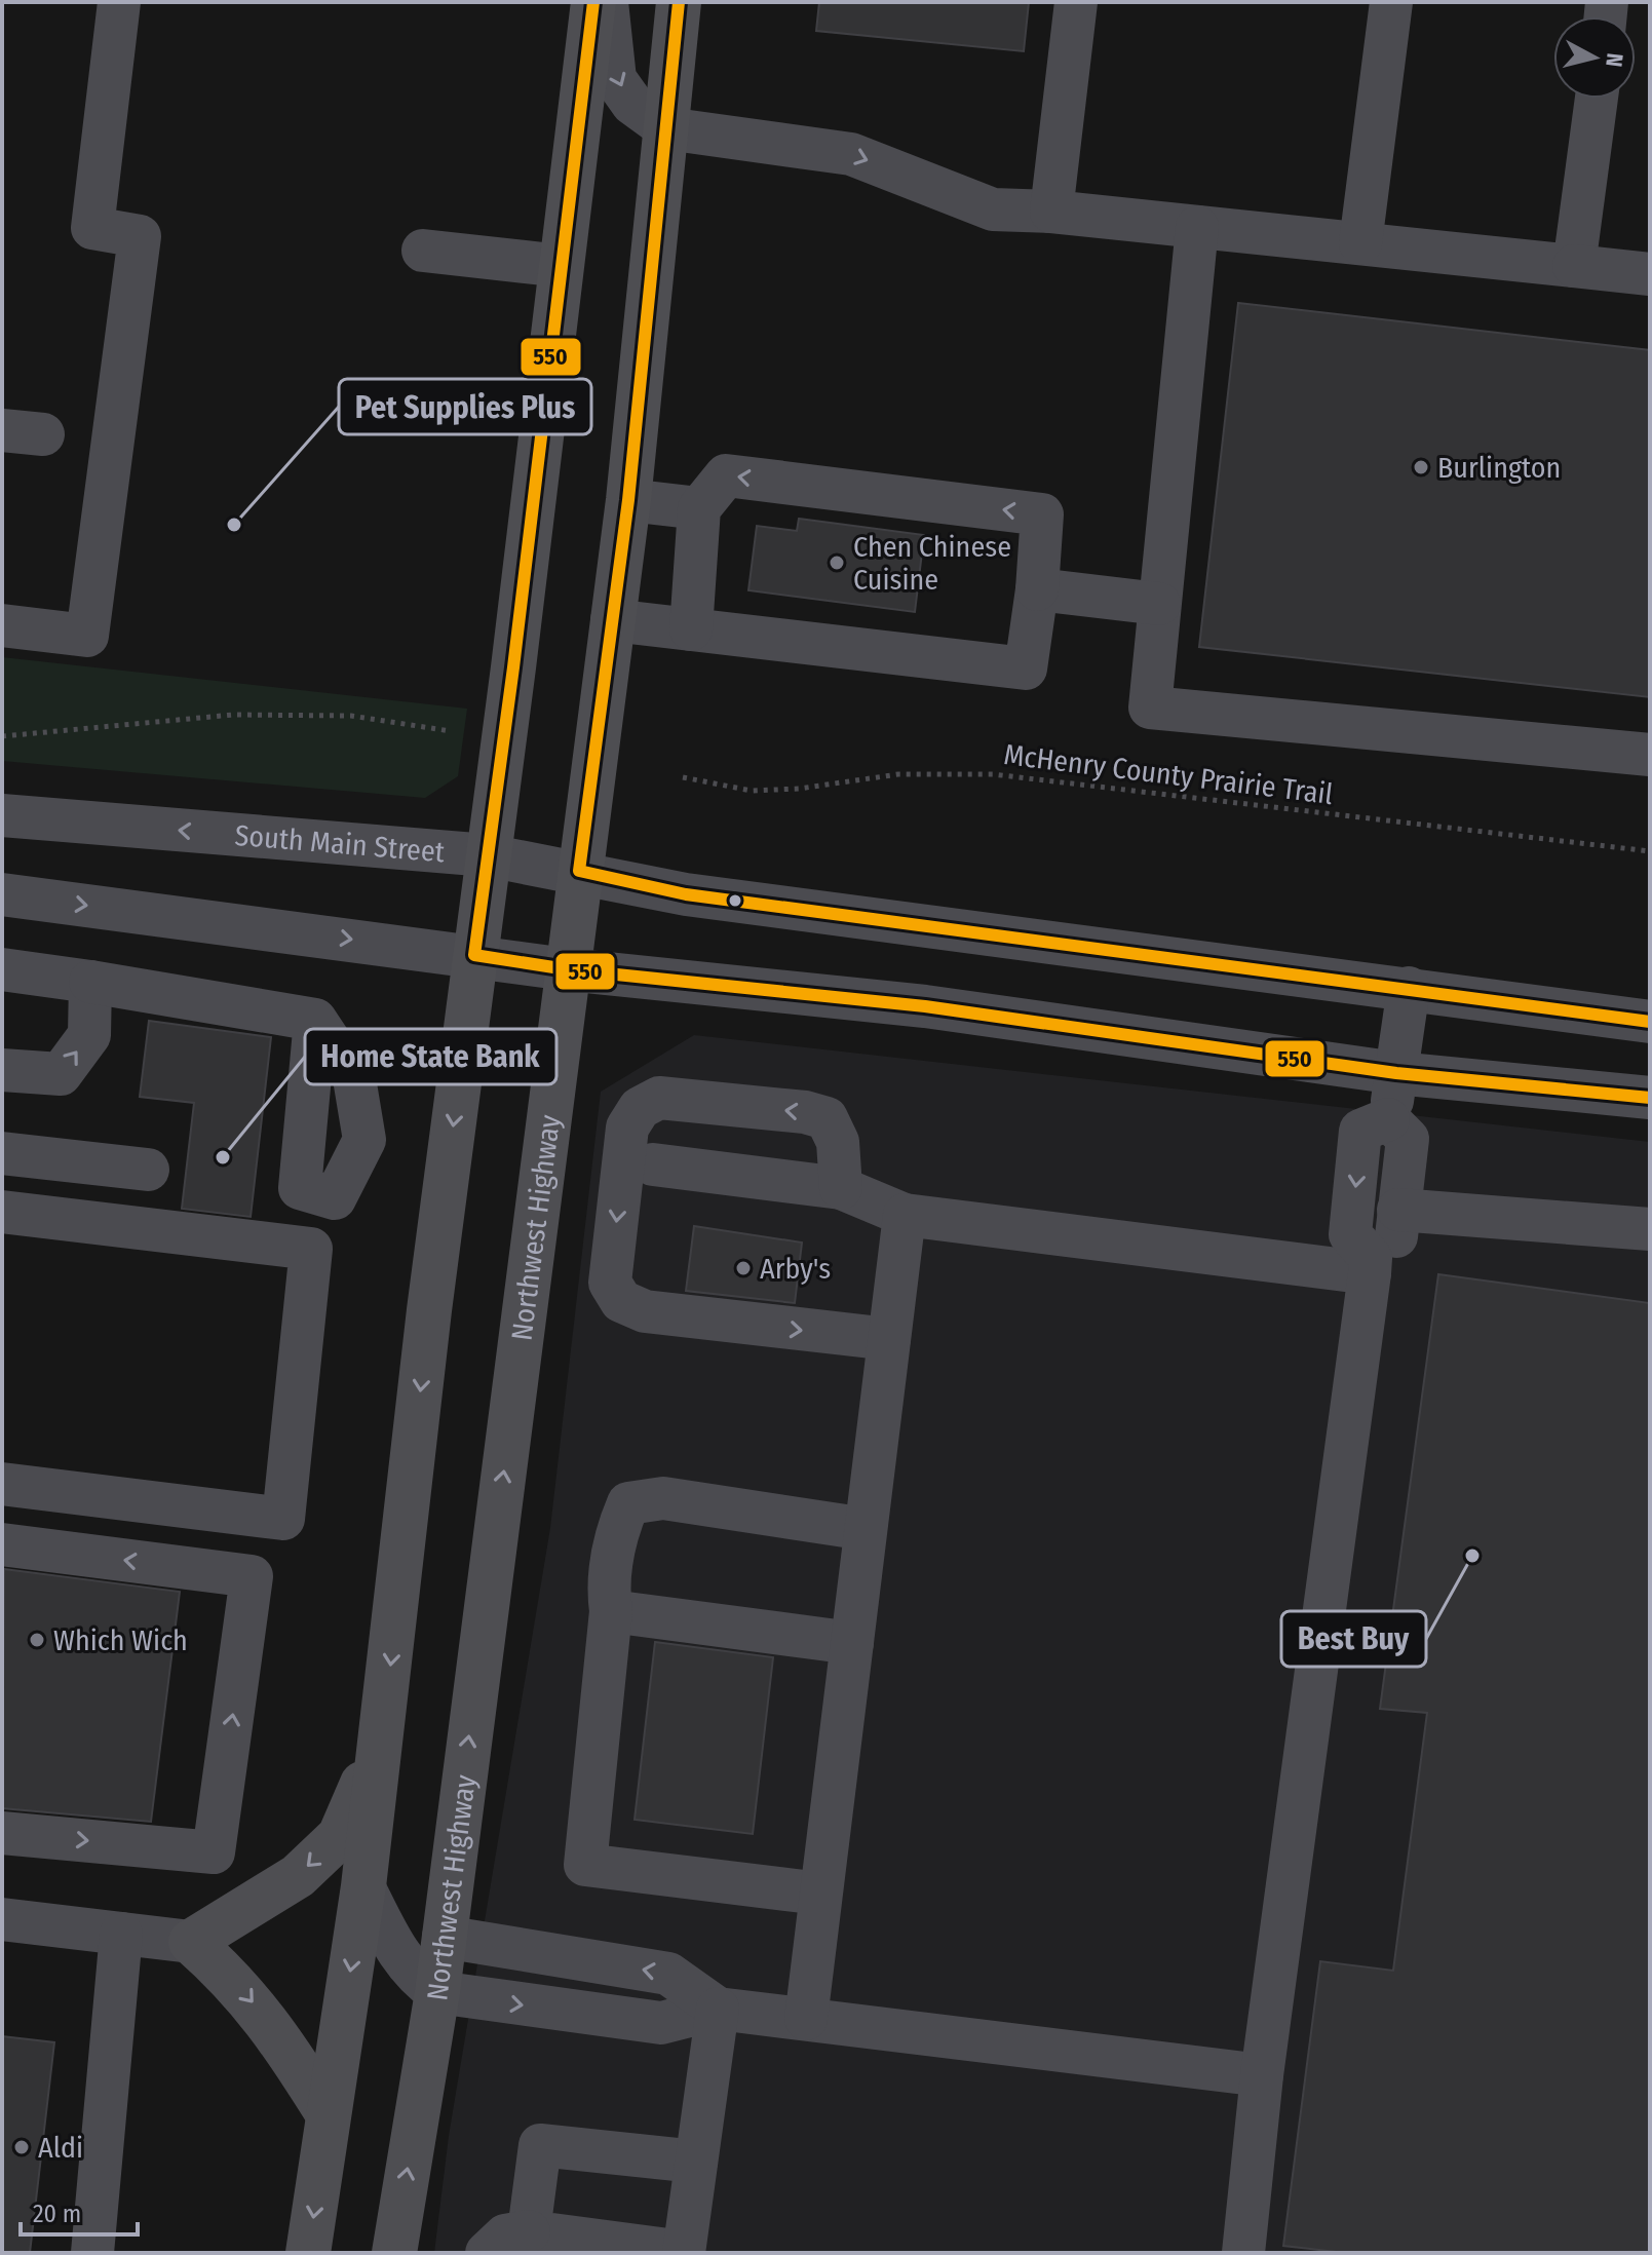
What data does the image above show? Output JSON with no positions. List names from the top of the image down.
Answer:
{
  "streets": {
    "main road": ["Northwest Highway"],
    "street": ["South Main Street"],
    "path": ["McHenry County Prairie Trail"]
  },
  "crossings": [
    ["South Main Street", "Northwest Highway"]
  ],
  "places": [
    "Burlington",
    "Pet Supplies Plus",
    "Chen Chinese Cuisine",
    "Home State Bank",
    "Arby's",
    "Best Buy",
    "Which Wich",
    "Aldi"
  ],
  "lines": ["transit line 550"],
  "scale_bar": "20 m",
  "north": "right"
}
